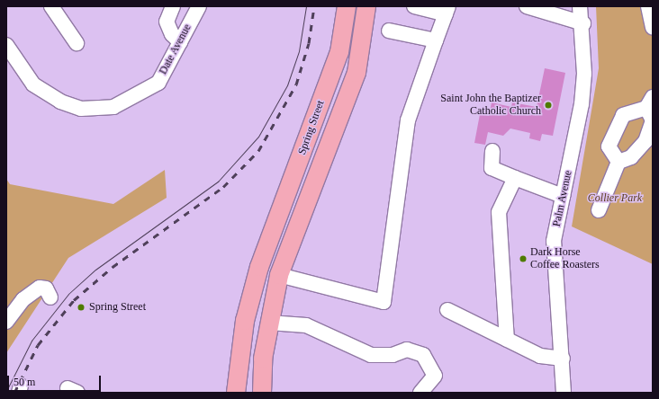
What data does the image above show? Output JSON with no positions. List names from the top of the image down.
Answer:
{
  "streets": {
    "main road": ["Spring Street"],
    "street": ["Date Avenue", "Palm Avenue"]
  },
  "parks": ["Collier Park"],
  "places": ["Saint John the Baptizer Catholic Church", "Dark Horse Coffee Roasters", "Spring Street"],
  "scale_bar": "50 m"
}
